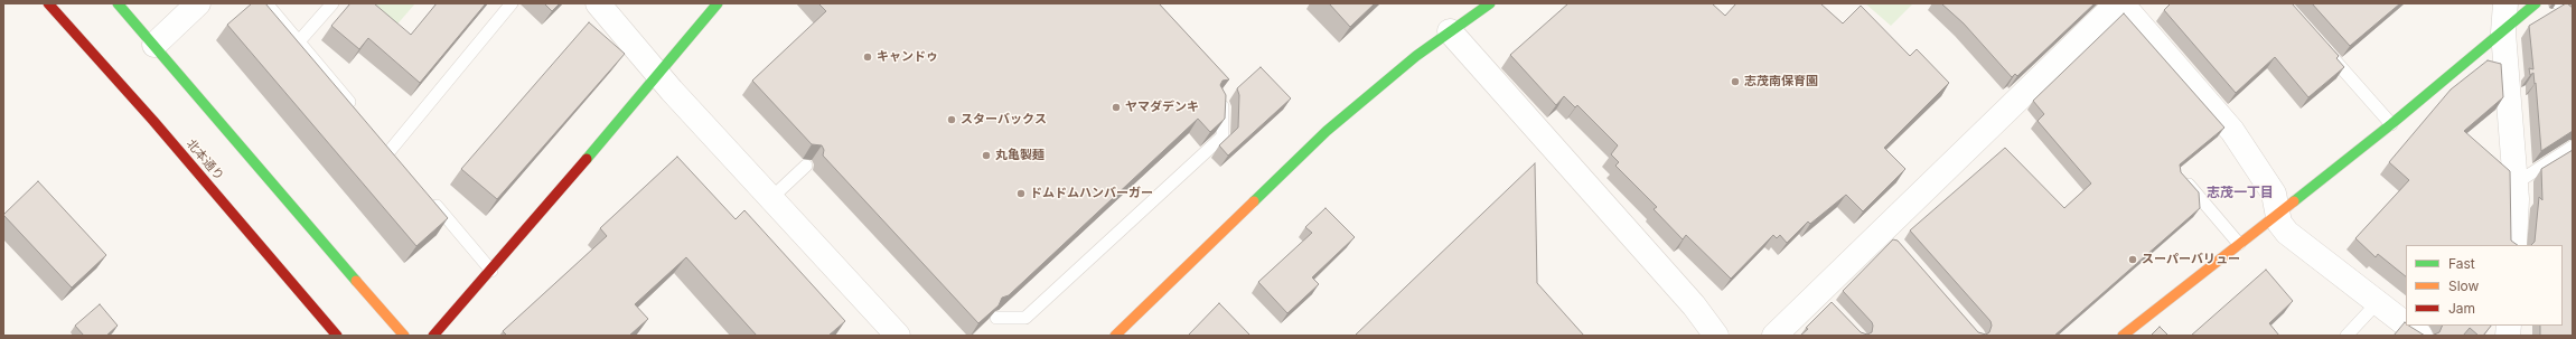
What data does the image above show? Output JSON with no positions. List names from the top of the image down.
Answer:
{
  "streets": {
    "main road": ["北本通り"]
  },
  "districts": ["志茂一丁目"],
  "places": [
    "キャンドゥ",
    "志茂南保育園",
    "ヤマダデンキ",
    "スターバックス",
    "丸亀製麺",
    "ドムドムハンバーガー",
    "スーパーバリュー"
  ],
  "legend": ["Fast", "Slow", "Jam"]
}
